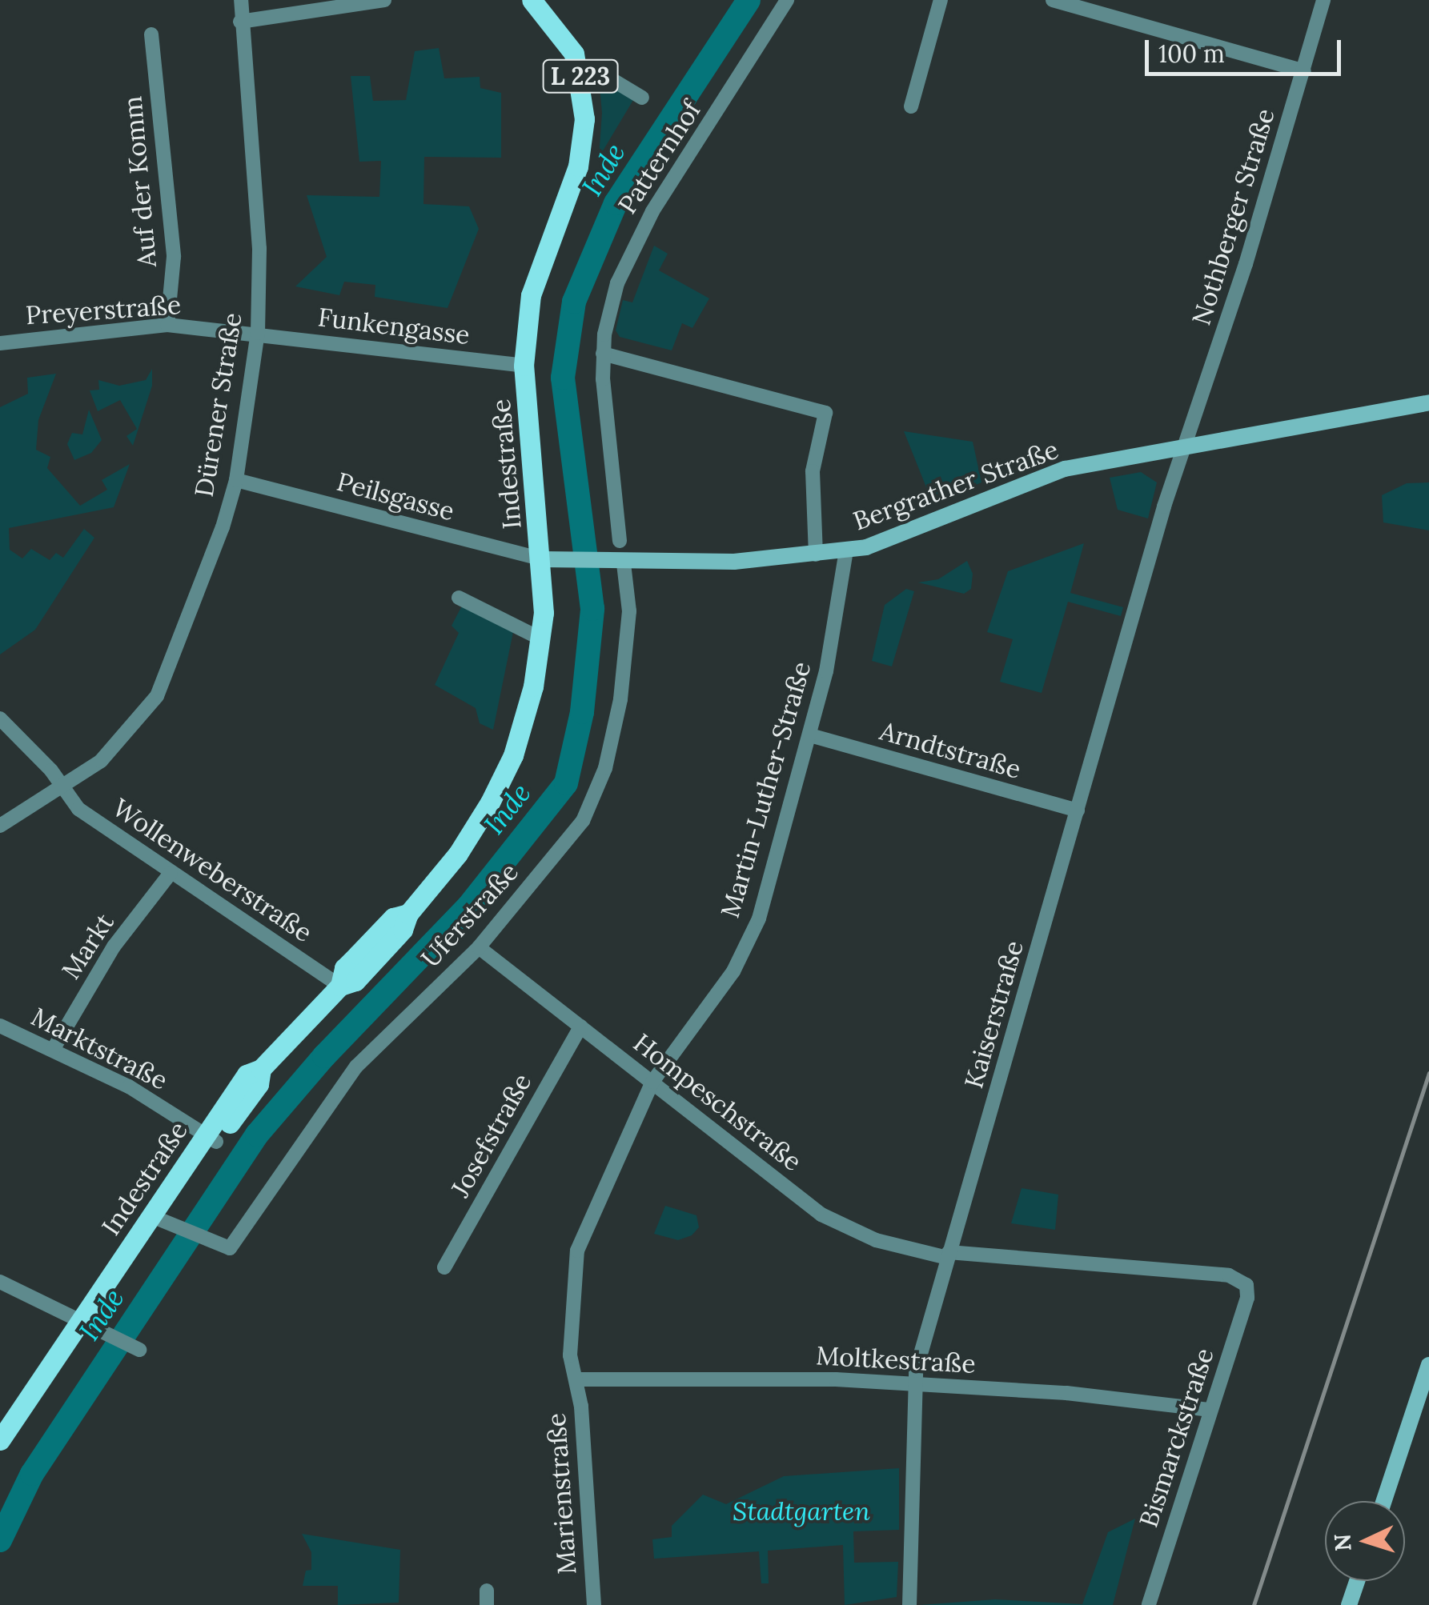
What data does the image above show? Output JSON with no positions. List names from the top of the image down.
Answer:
{
  "streets": {
    "main road": ["L 223", "Indestraße", "Bergrather Straße"],
    "street": [
      "Patternhof",
      "Auf der Komm",
      "Nothberger Straße",
      "Preyerstraße",
      "Funkengasse",
      "Dürener Straße",
      "Peilsgasse",
      "Arndtstraße",
      "Martin-Luther-Straße",
      "Wollenweberstraße",
      "Uferstraße",
      "Markt",
      "Kaiserstraße",
      "Marktstraße",
      "Hompeschstraße",
      "Josefstraße",
      "Moltkestraße",
      "Bismarckstraße",
      "Marienstraße"
    ]
  },
  "crossings": [
    ["Auf der Komm", "Preyerstraße"],
    ["Nothberger Straße", "Bergrather Straße"],
    ["Nothberger Straße", "Kaiserstraße"],
    ["Preyerstraße", "Funkengasse"],
    ["Preyerstraße", "Dürener Straße"],
    ["Funkengasse", "Dürener Straße"],
    ["Funkengasse", "Indestraße"],
    ["Dürener Straße", "Peilsgasse"],
    ["Dürener Straße", "Wollenweberstraße"],
    ["Indestraße", "Bergrather Straße"],
    ["Indestraße", "Peilsgasse"],
    ["Indestraße", "Wollenweberstraße"],
    ["Indestraße", "Uferstraße"],
    ["Indestraße", "Marktstraße"],
    ["Bergrather Straße", "Peilsgasse"],
    ["Bergrather Straße", "Martin-Luther-Straße"],
    ["Bergrather Straße", "Uferstraße"],
    ["Bergrather Straße", "Kaiserstraße"],
    ["Arndtstraße", "Martin-Luther-Straße"],
    ["Arndtstraße", "Kaiserstraße"],
    ["Martin-Luther-Straße", "Hompeschstraße"],
    ["Martin-Luther-Straße", "Moltkestraße"],
    ["Martin-Luther-Straße", "Marienstraße"],
    ["Wollenweberstraße", "Markt"],
    ["Uferstraße", "Hompeschstraße"],
    ["Markt", "Marktstraße"],
    ["Kaiserstraße", "Hompeschstraße"],
    ["Kaiserstraße", "Moltkestraße"],
    ["Hompeschstraße", "Josefstraße"],
    ["Hompeschstraße", "Bismarckstraße"],
    ["Moltkestraße", "Bismarckstraße"],
    ["Moltkestraße", "Marienstraße"]
  ],
  "water": ["Inde"],
  "parks": ["Stadtgarten"],
  "scale_bar": "100 m",
  "north": "left"
}
